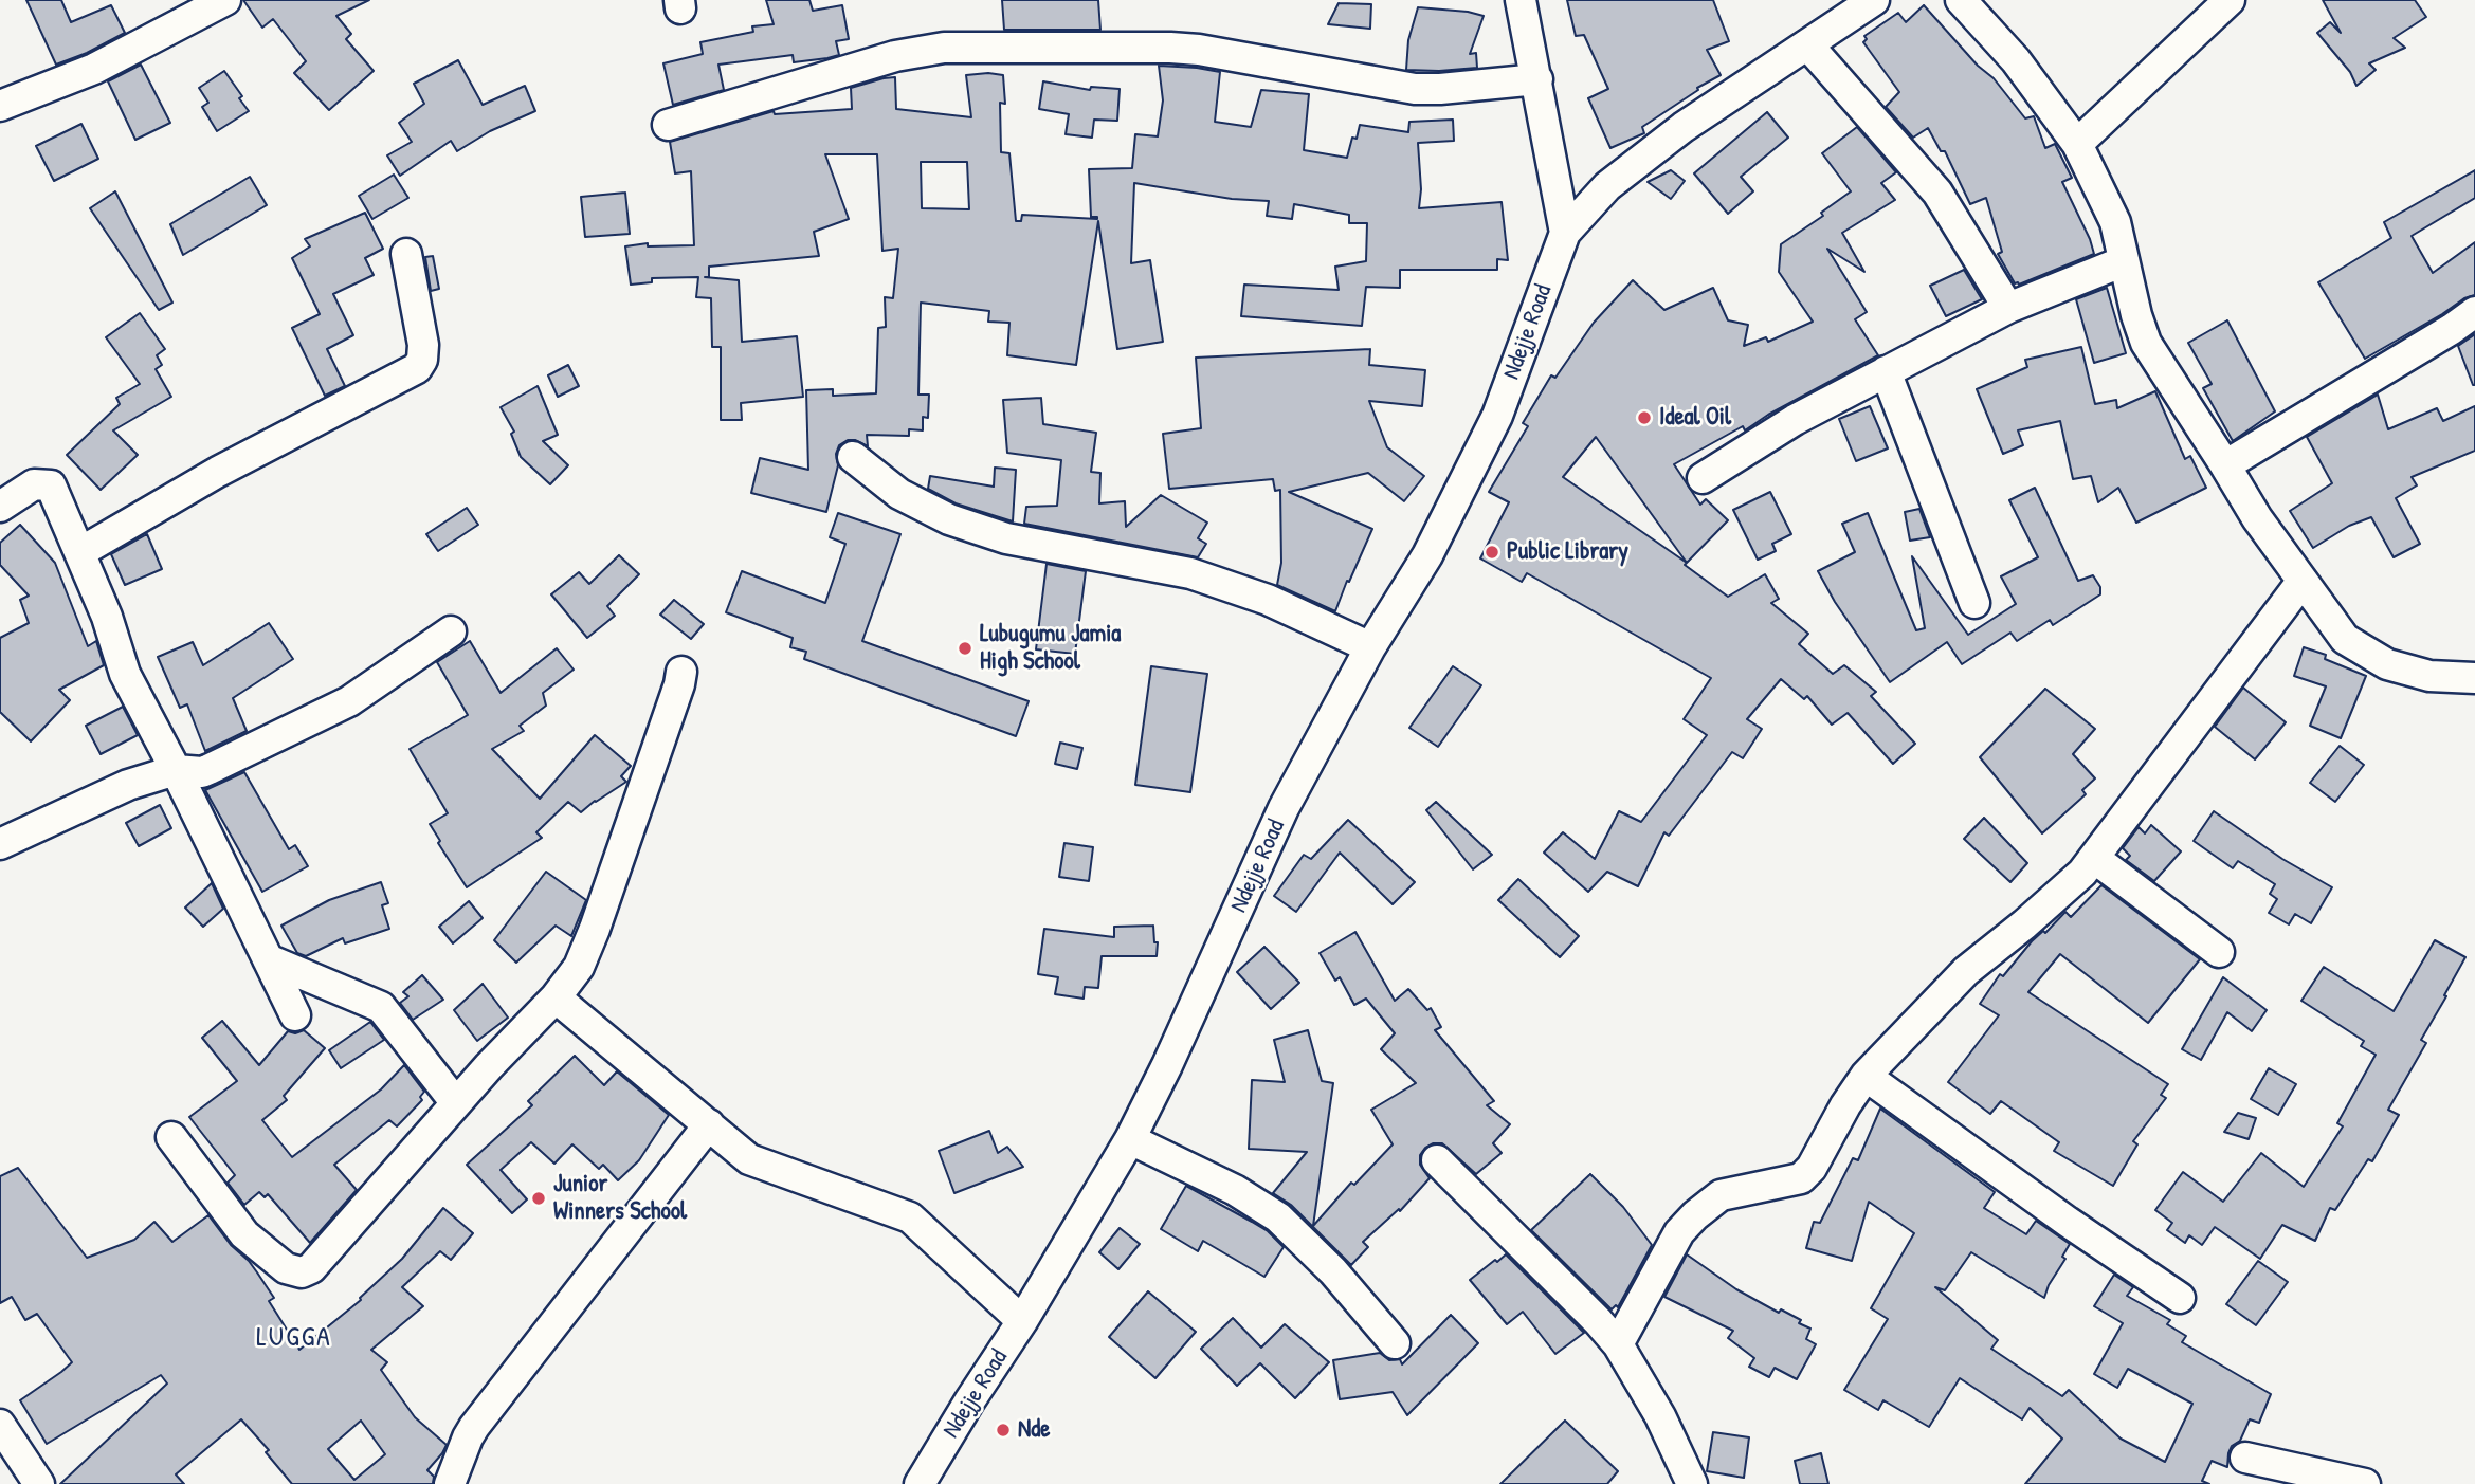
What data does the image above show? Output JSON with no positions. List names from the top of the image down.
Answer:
{
  "streets": {
    "street": ["Ndejje Road"]
  },
  "districts": ["LUGGA"],
  "places": [
    "Ideal Oil",
    "Public Library",
    "Lubugumu Jamia High School",
    "Junior Winners School",
    "Nde"
  ]
}
